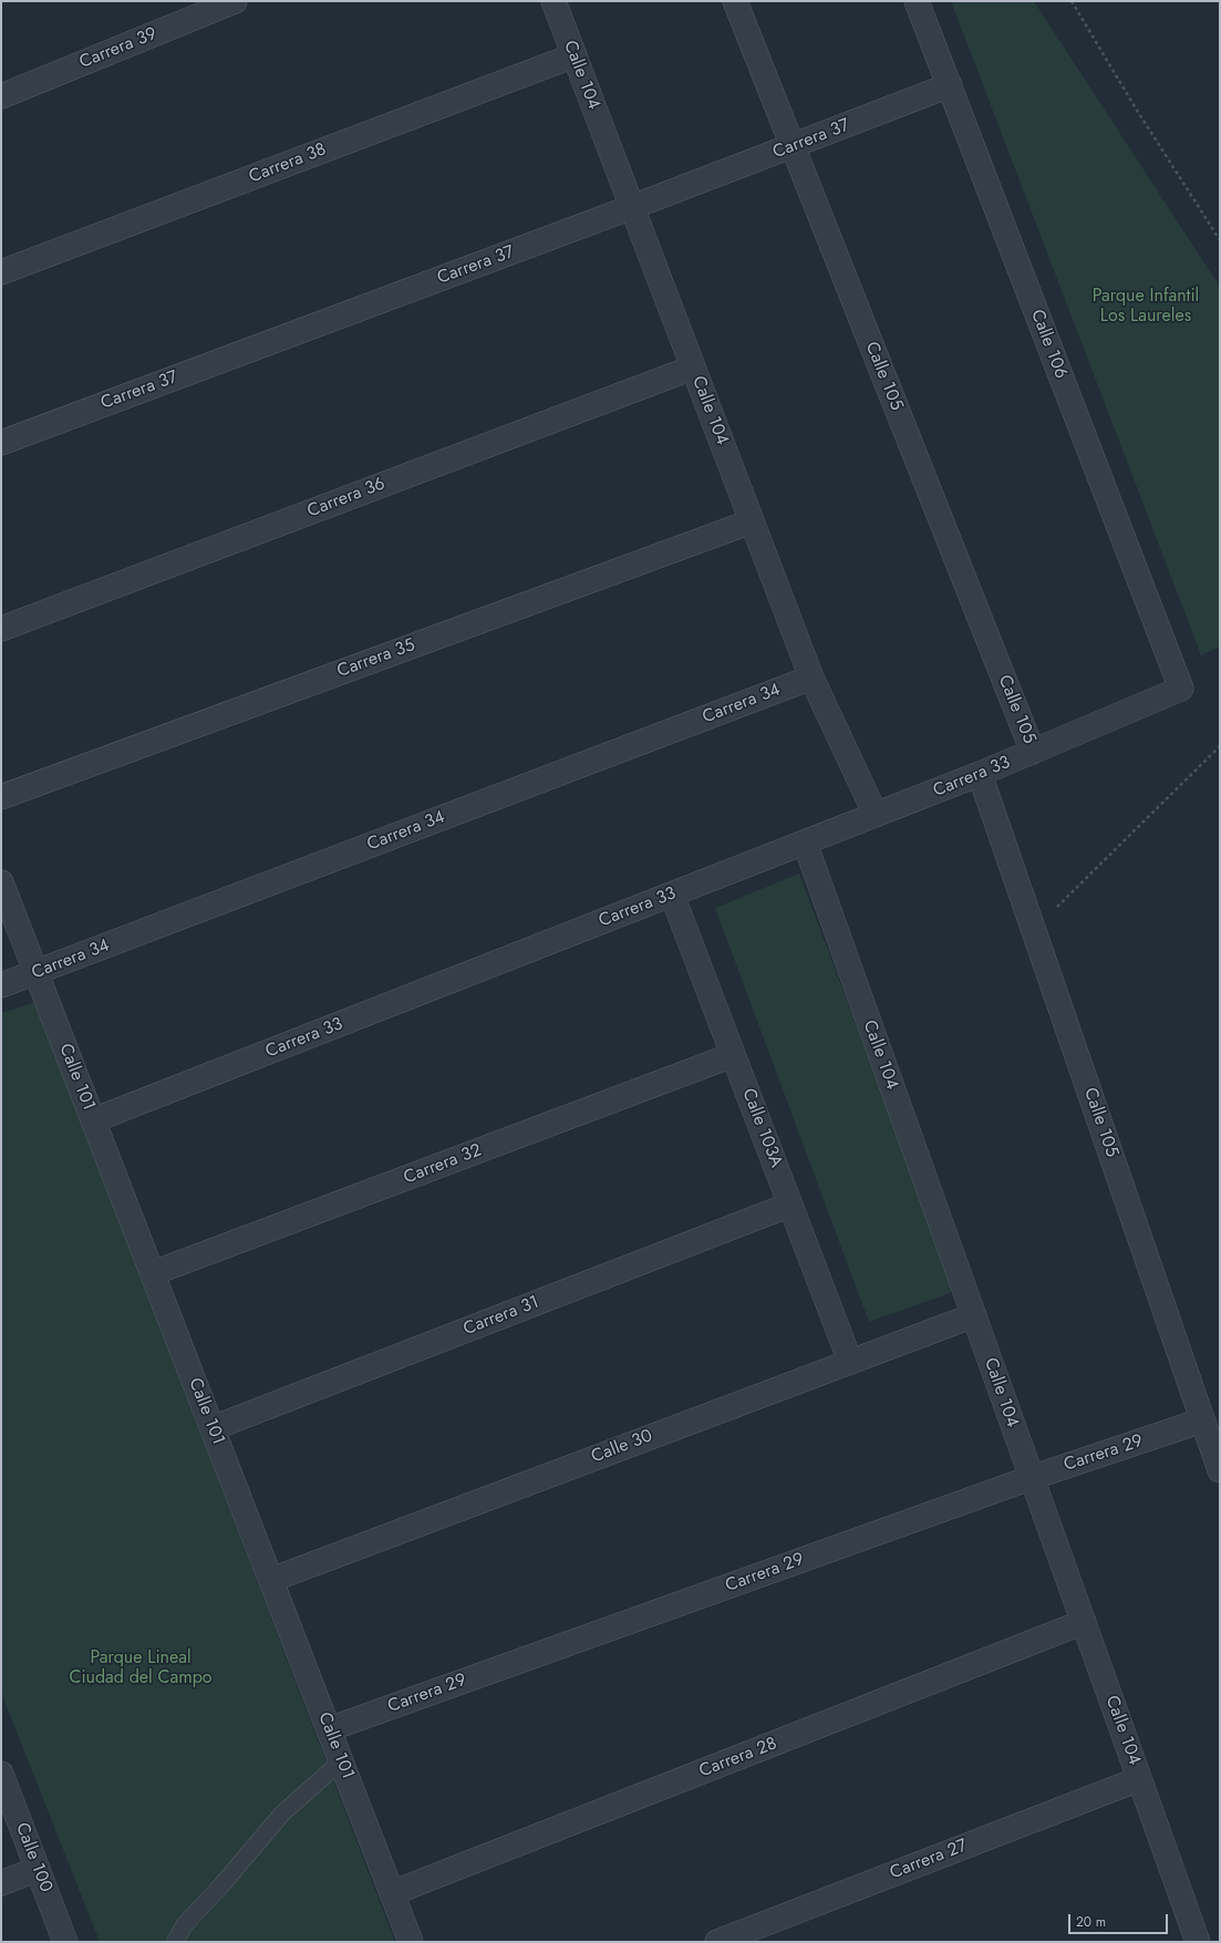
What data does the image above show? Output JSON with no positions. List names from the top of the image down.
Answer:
{
  "streets": {
    "street": [
      "Carrera 39",
      "Calle 104",
      "Carrera 37",
      "Carrera 38",
      "Calle 106",
      "Calle 105",
      "Carrera 36",
      "Carrera 35",
      "Carrera 34",
      "Carrera 33",
      "Calle 101",
      "Calle 103A",
      "Carrera 32",
      "Carrera 31",
      "Calle 30",
      "Carrera 29",
      "Carrera 28",
      "Calle 100",
      "Carrera 27"
    ]
  },
  "crossings": [
    ["Calle 104", "Carrera 37"],
    ["Calle 104", "Carrera 38"],
    ["Calle 104", "Carrera 36"],
    ["Calle 104", "Carrera 35"],
    ["Calle 104", "Carrera 34"],
    ["Calle 104", "Carrera 33"],
    ["Calle 104", "Calle 30"],
    ["Calle 104", "Carrera 29"],
    ["Calle 104", "Carrera 28"],
    ["Calle 104", "Carrera 27"],
    ["Carrera 37", "Calle 106"],
    ["Carrera 37", "Calle 105"],
    ["Calle 106", "Carrera 33"],
    ["Calle 105", "Carrera 33"],
    ["Calle 105", "Carrera 29"],
    ["Carrera 34", "Calle 101"],
    ["Carrera 33", "Calle 101"],
    ["Carrera 33", "Calle 103A"],
    ["Calle 101", "Carrera 32"],
    ["Calle 101", "Carrera 31"],
    ["Calle 101", "Calle 30"],
    ["Calle 101", "Carrera 29"],
    ["Calle 101", "Carrera 28"],
    ["Calle 103A", "Carrera 32"],
    ["Calle 103A", "Carrera 31"],
    ["Calle 103A", "Calle 30"]
  ],
  "parks": ["Parque Infantil Los Laureles", "Parque Lineal Ciudad del Campo"],
  "scale_bar": "20 m"
}
